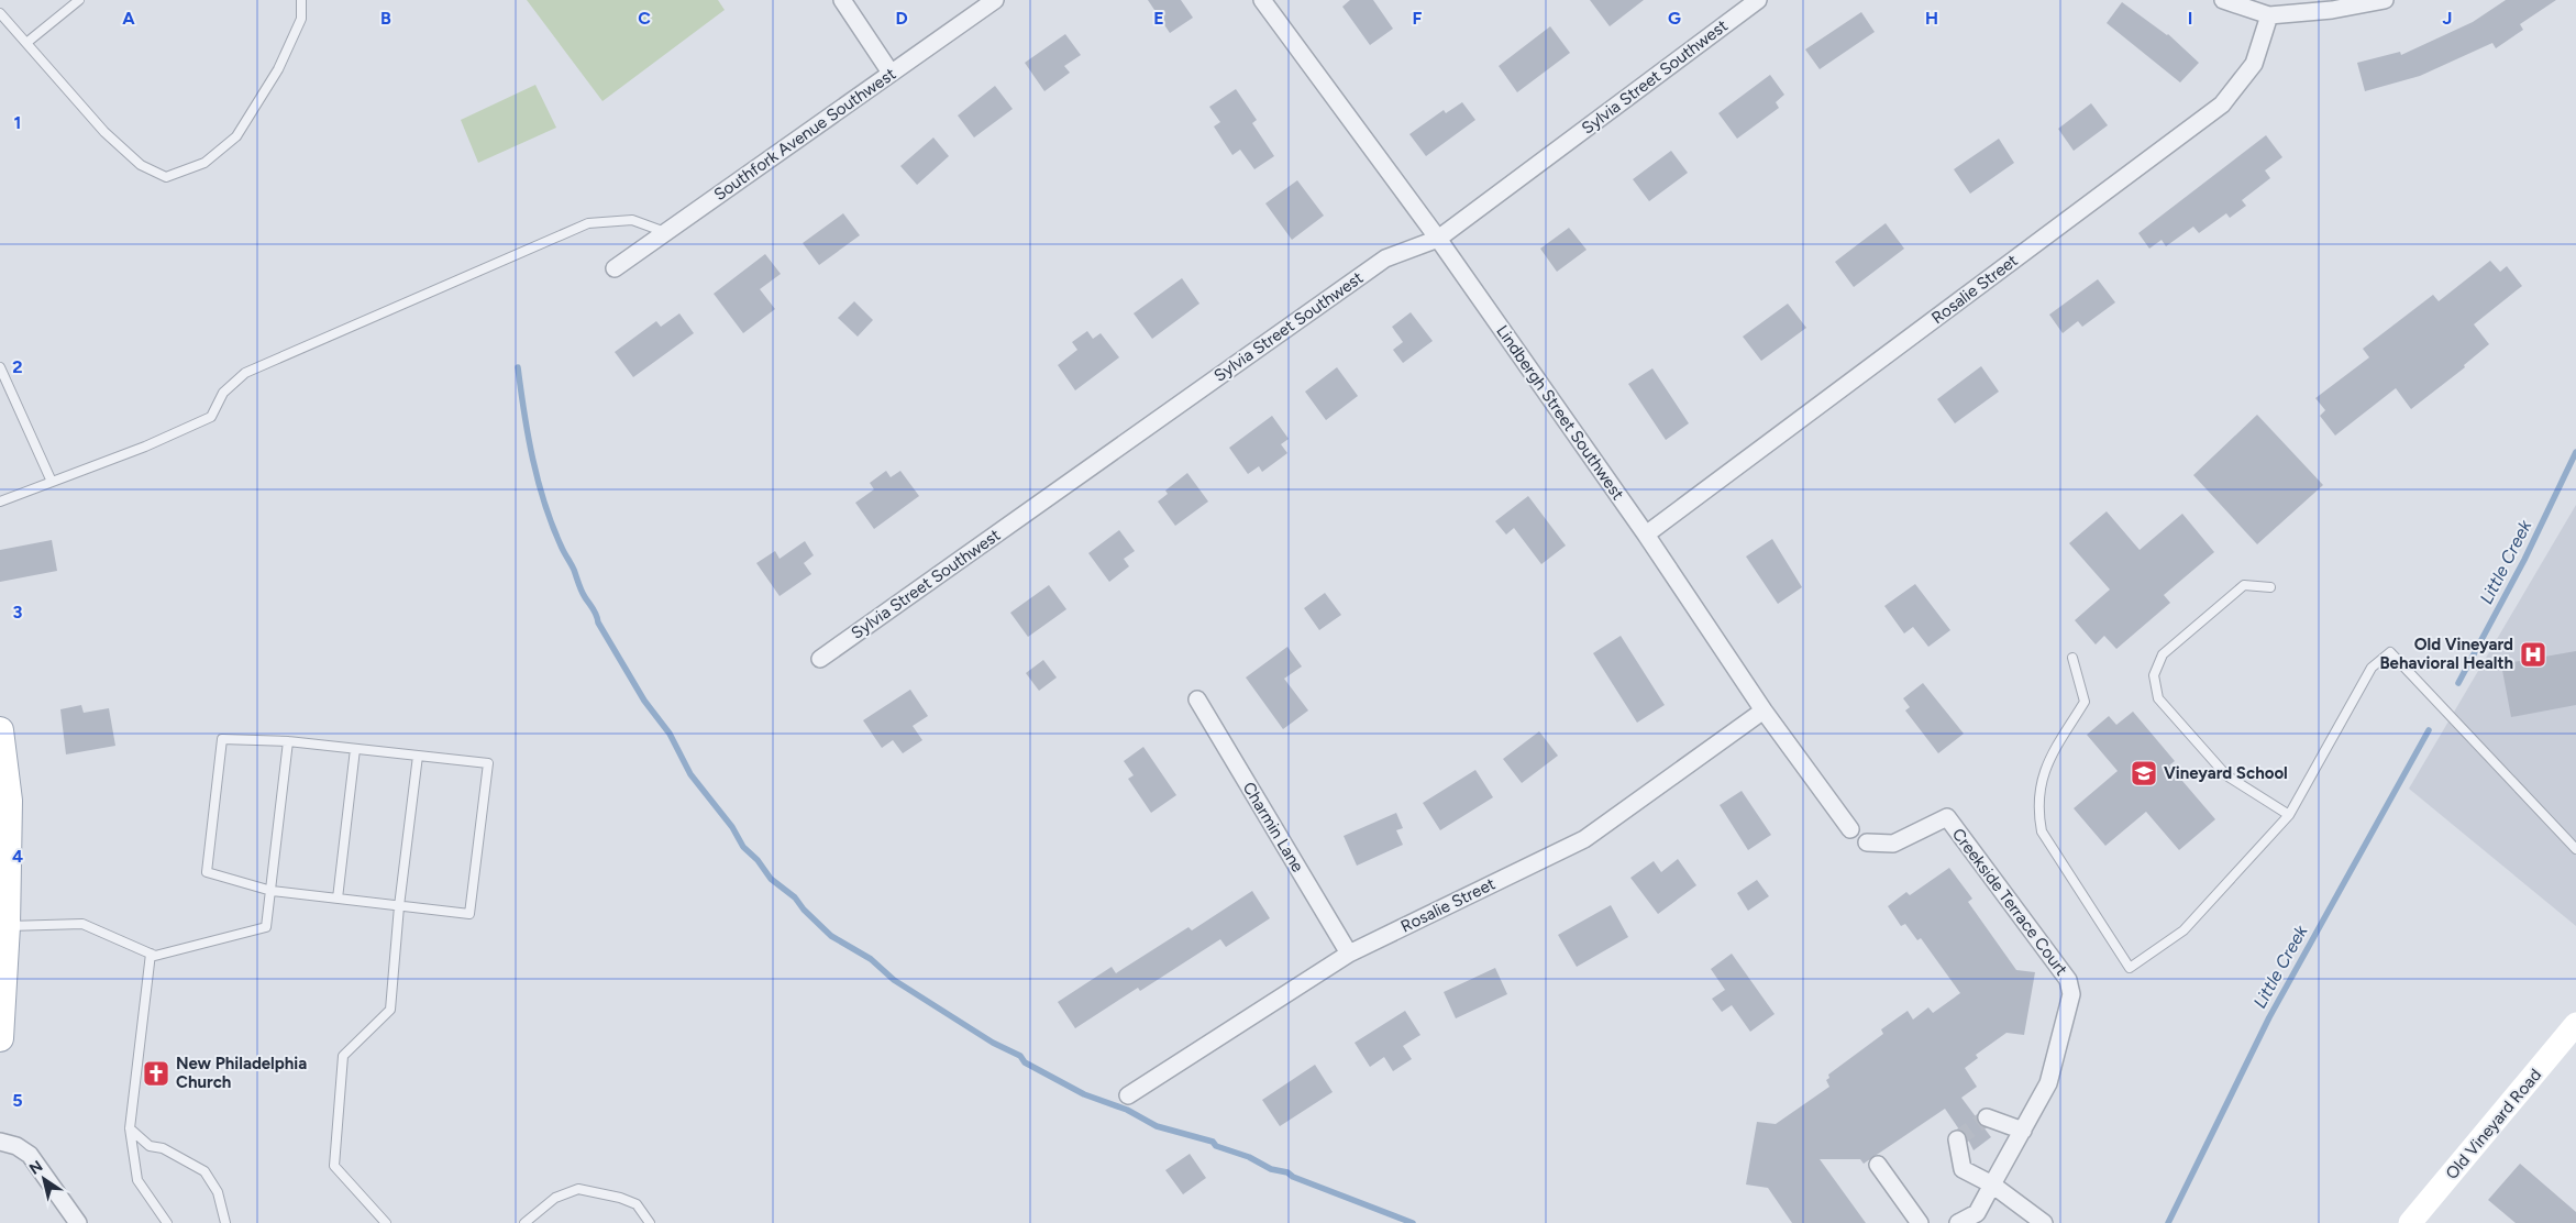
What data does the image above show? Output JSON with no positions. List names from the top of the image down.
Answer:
{
  "streets": {
    "street": [
      "Sylvia Street Southwest",
      "Southfork Avenue Southwest",
      "Rosalie Street",
      "Lindbergh Street Southwest",
      "Charmin Lane",
      "Creekside Terrace Court",
      "Old Vineyard Road"
    ]
  },
  "crossings": [
    ["Sylvia Street Southwest", "Lindbergh Street Southwest"],
    ["Rosalie Street", "Lindbergh Street Southwest"],
    ["Rosalie Street", "Charmin Lane"]
  ],
  "water": ["Little Creek"],
  "places": {
    "hospital": ["Old Vineyard Behavioral Health"],
    "school or university": ["Vineyard School"],
    "church": ["New Philadelphia Church"]
  },
  "north": "top left",
  "grid": {
    "columns": [
      "A",
      "B",
      "C",
      "D",
      "E",
      "F",
      "G",
      "H",
      "I",
      "J"
    ],
    "rows": [
      "1",
      "2",
      "3",
      "4",
      "5"
    ]
  }
}
